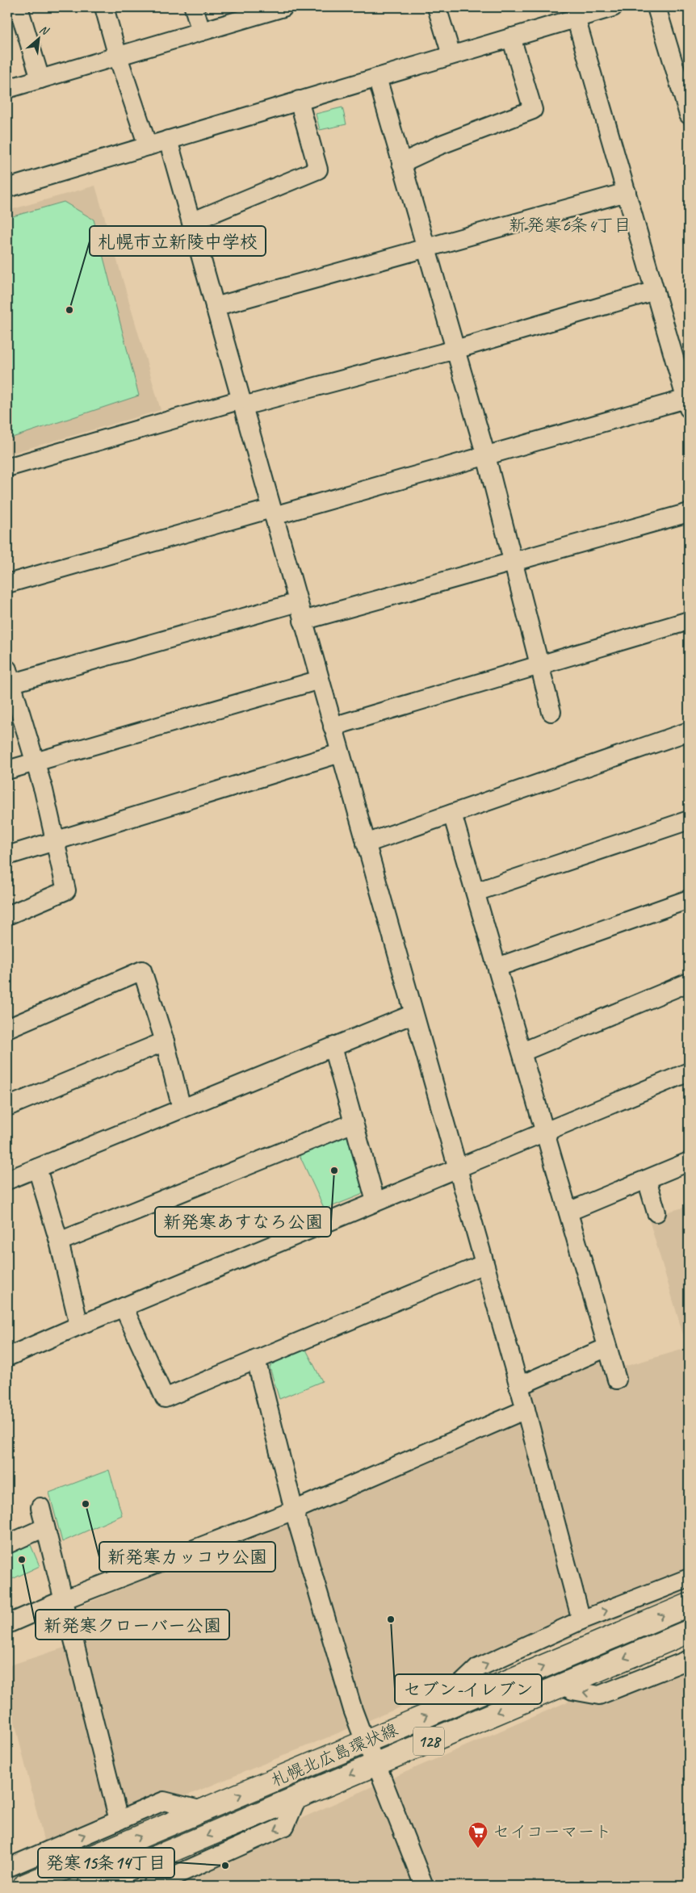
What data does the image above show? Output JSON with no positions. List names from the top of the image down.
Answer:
{
  "streets": {
    "main road": ["128", "札幌北広島環状線"]
  },
  "districts": ["新発寒6条4丁目"],
  "places": {
    "other": [
      "札幌市立新陵中学校",
      "新発寒あすなろ公園",
      "新発寒カッコウ公園",
      "新発寒クローバー公園",
      "セブン-イレブン",
      "発寒15条14丁目"
    ],
    "supermarket": ["セイコーマート"]
  },
  "north": "top right"
}
